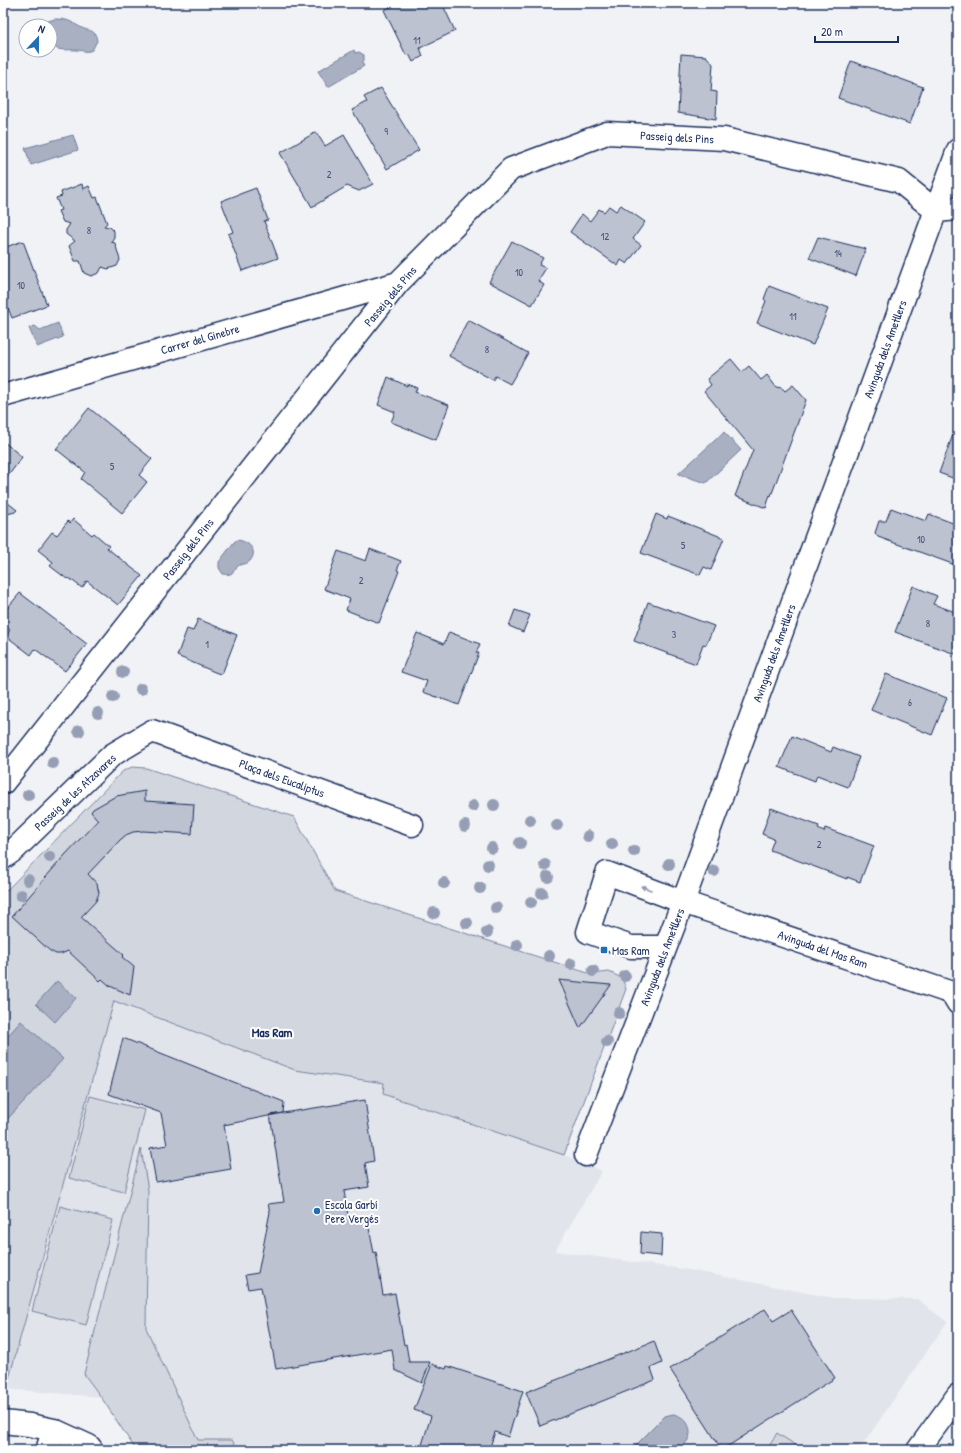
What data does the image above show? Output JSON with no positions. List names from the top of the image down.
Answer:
{
  "streets": {
    "street": [
      "Passeig dels Pins",
      "Carrer del Ginebre",
      "Avinguda dels Ametllers",
      "Plaça dels Eucaliptus",
      "Passeig de les Atzavares",
      "Avinguda del Mas Ram"
    ]
  },
  "crossings": [
    ["Passeig dels Pins", "Carrer del Ginebre"],
    ["Passeig dels Pins", "Avinguda dels Ametllers"],
    ["Avinguda dels Ametllers", "Avinguda del Mas Ram"],
    ["Plaça dels Eucaliptus", "Passeig de les Atzavares"]
  ],
  "districts": ["Mas Ram"],
  "places": {
    "transit": ["Mas Ram"],
    "other": ["Escola Garbí Pere Vergés"]
  },
  "house_numbers": [
    "11",
    "9",
    "2",
    "8",
    "12",
    "14",
    "10",
    "10",
    "11",
    "8",
    "5",
    "10",
    "5",
    "2",
    "8",
    "3",
    "1",
    "6",
    "2"
  ],
  "scale_bar": "20 m",
  "north": "top"
}
